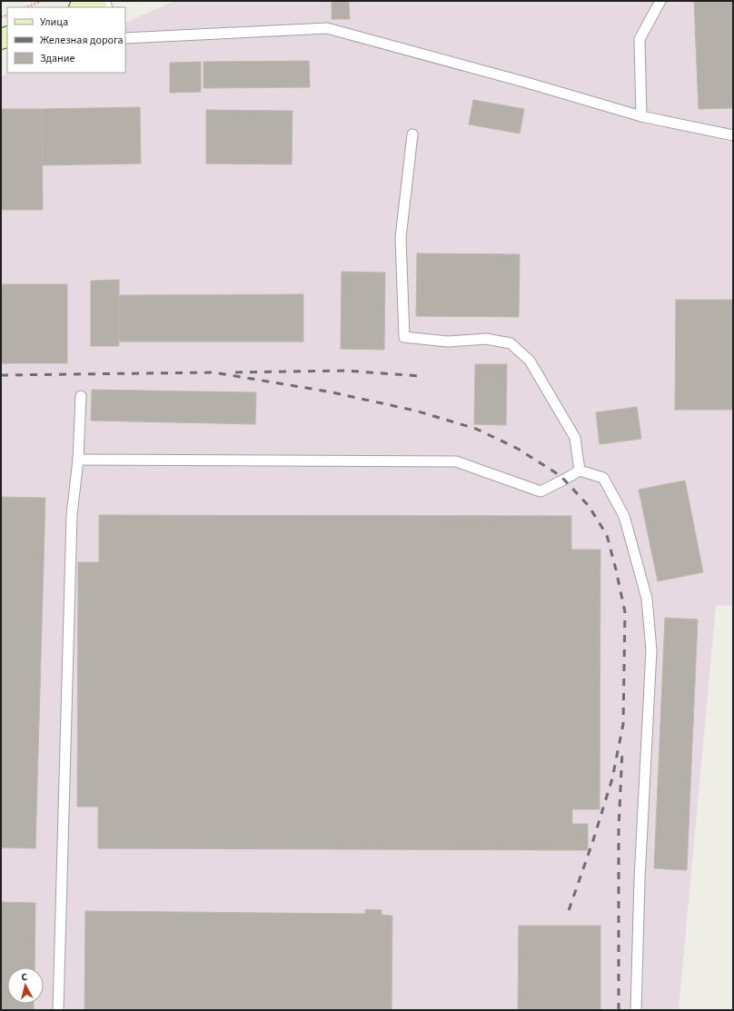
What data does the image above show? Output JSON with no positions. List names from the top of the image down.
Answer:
{
  "legend": ["Улица", "Железная дорога", "Здание"],
  "north": "top"
}
